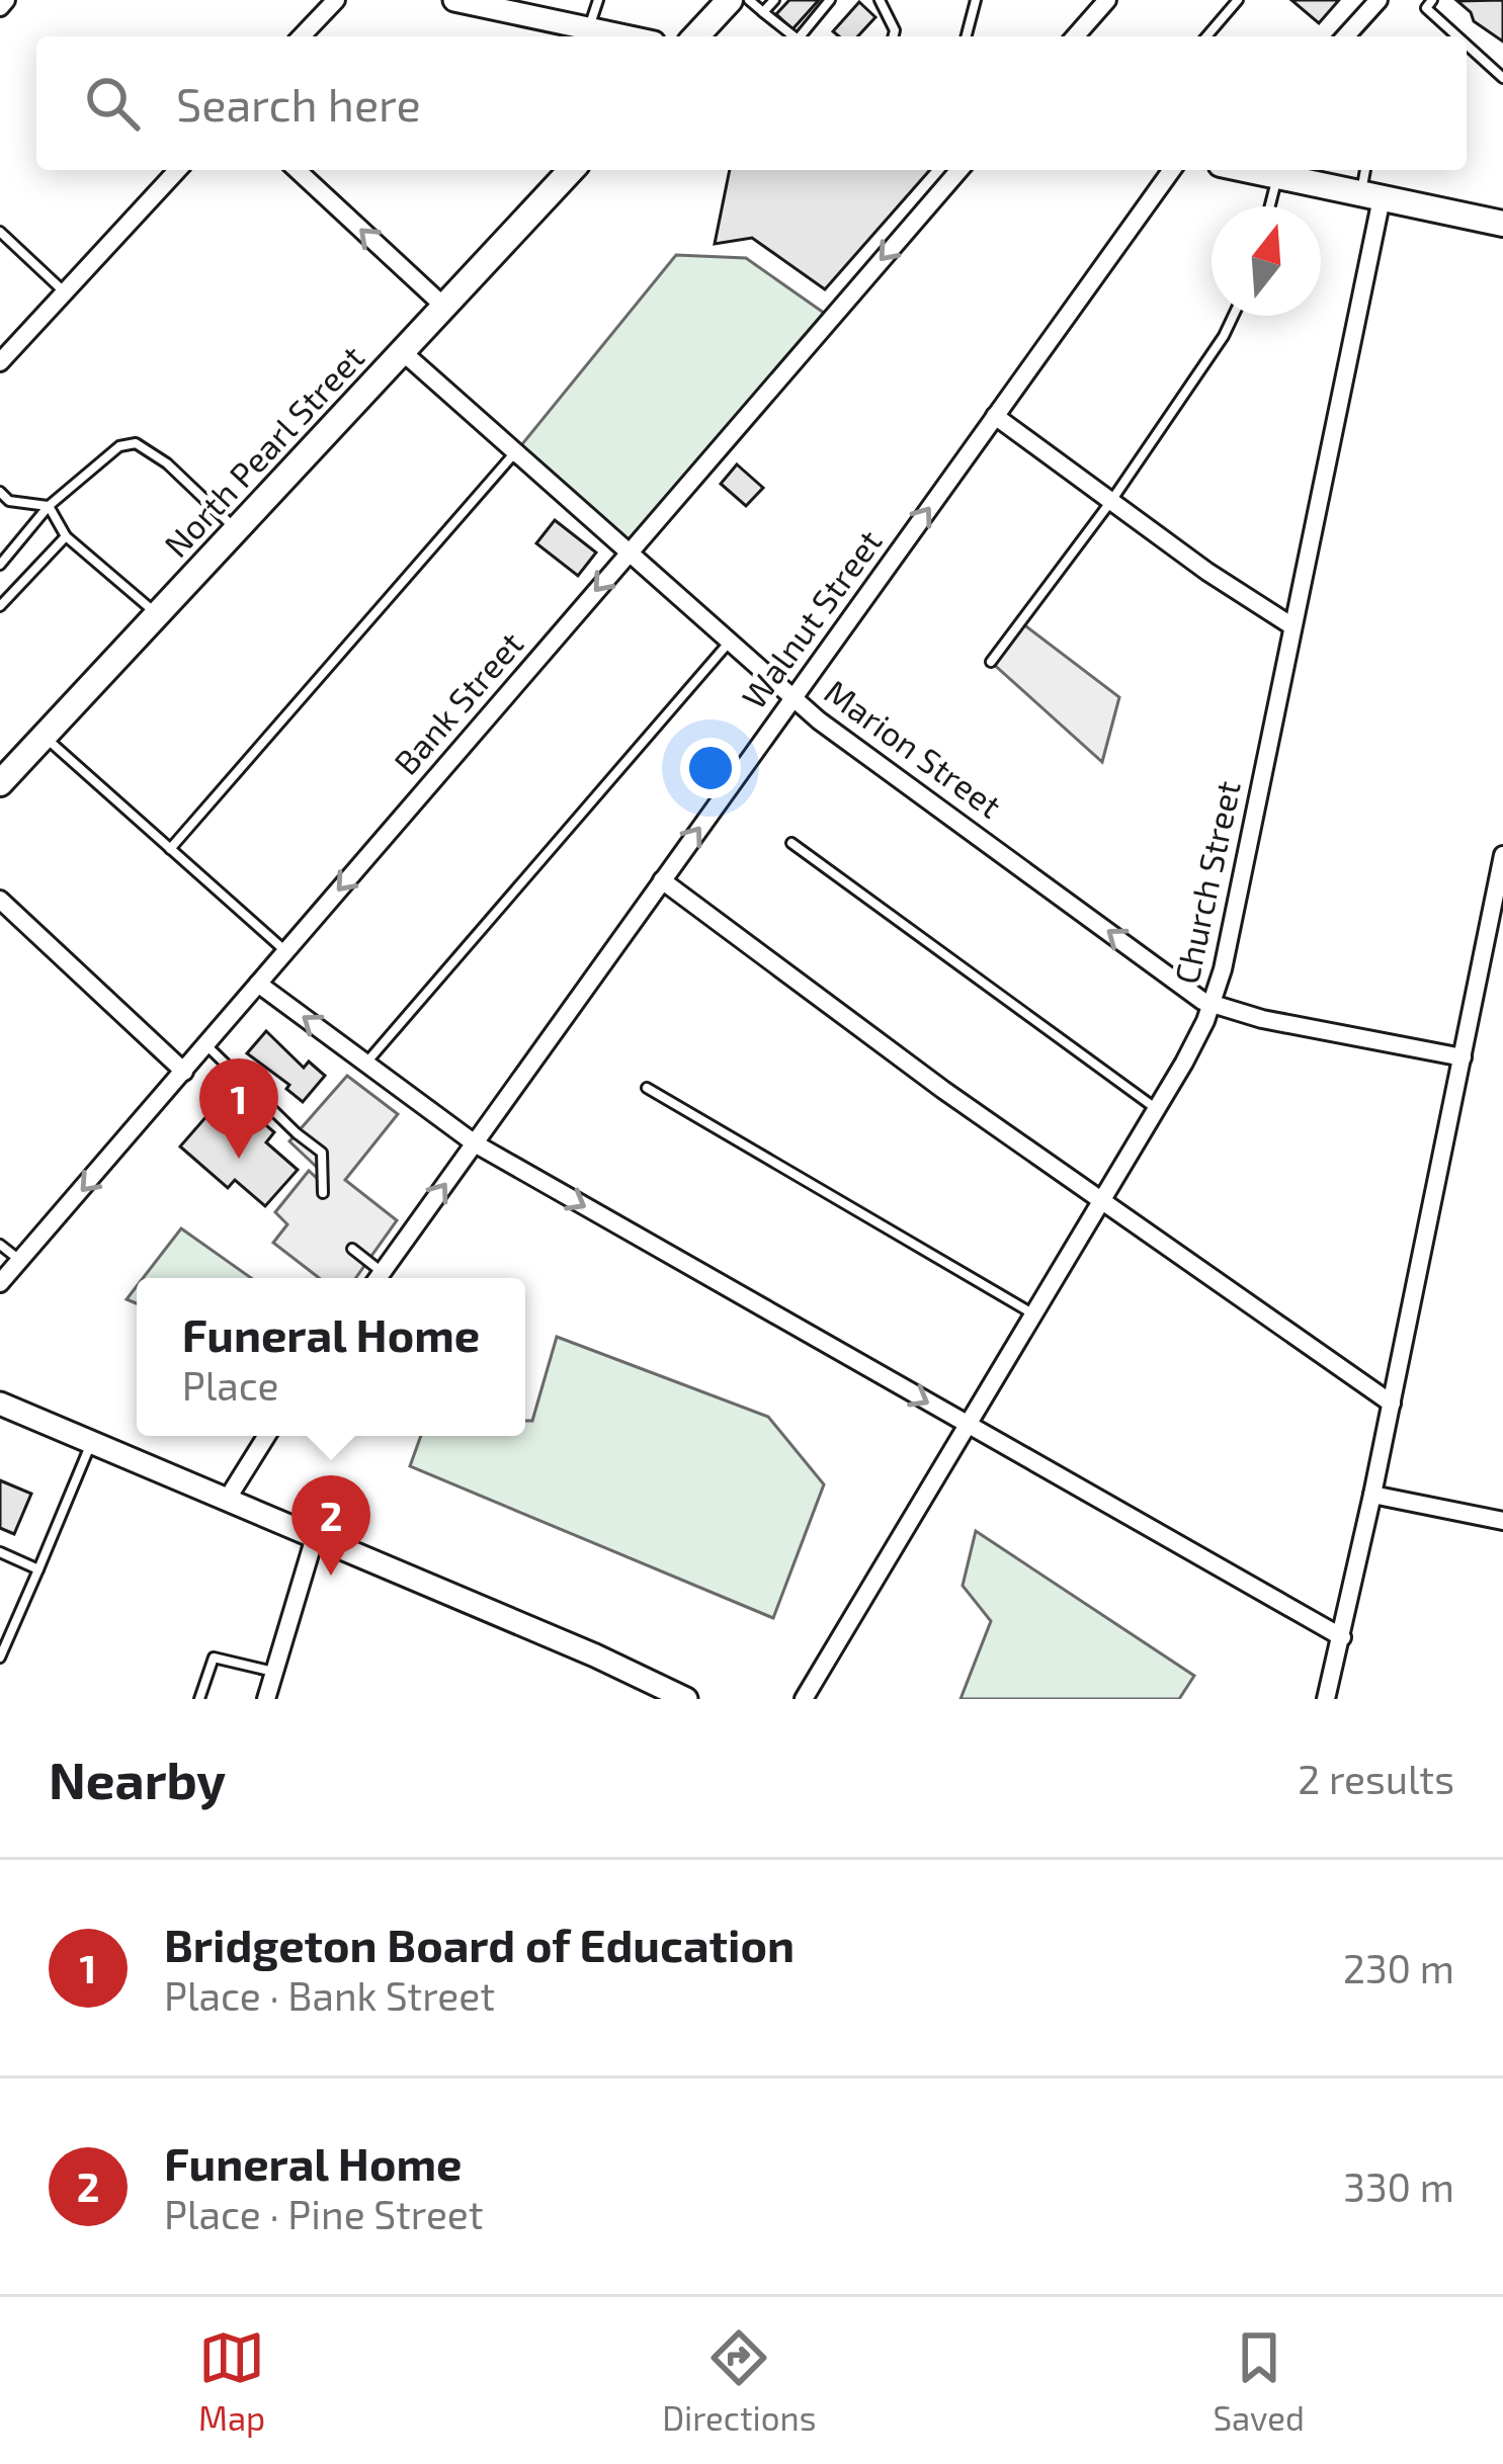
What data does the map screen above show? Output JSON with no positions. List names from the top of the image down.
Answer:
{
  "streets": {
    "main road": ["North Pearl Street"],
    "street": [
      "Walnut Street",
      "Bank Street",
      "Marion Street",
      "Church Street"
    ]
  },
  "crossings": [
    ["North Pearl Street", "Marion Street"],
    ["Walnut Street", "Marion Street"],
    ["Bank Street", "Marion Street"],
    ["Marion Street", "Church Street"]
  ],
  "one_way": ["Walnut Street", "Bank Street", "Marion Street"],
  "north": "top",
  "page": {
    "search": "Search here",
    "pins": ["1", "2"],
    "popup": ["Funeral Home", "Place"],
    "heading": ["Nearby", "2 results"],
    "list": [
      {
        "mark": "1",
        "name": "Bridgeton Board of Education",
        "note": "Place · Bank Street",
        "value": "230 m"
      },
      {
        "mark": "2",
        "name": "Funeral Home",
        "note": "Place · Pine Street",
        "value": "330 m"
      }
    ],
    "nav": ["Map", "Directions", "Saved"]
  }
}
